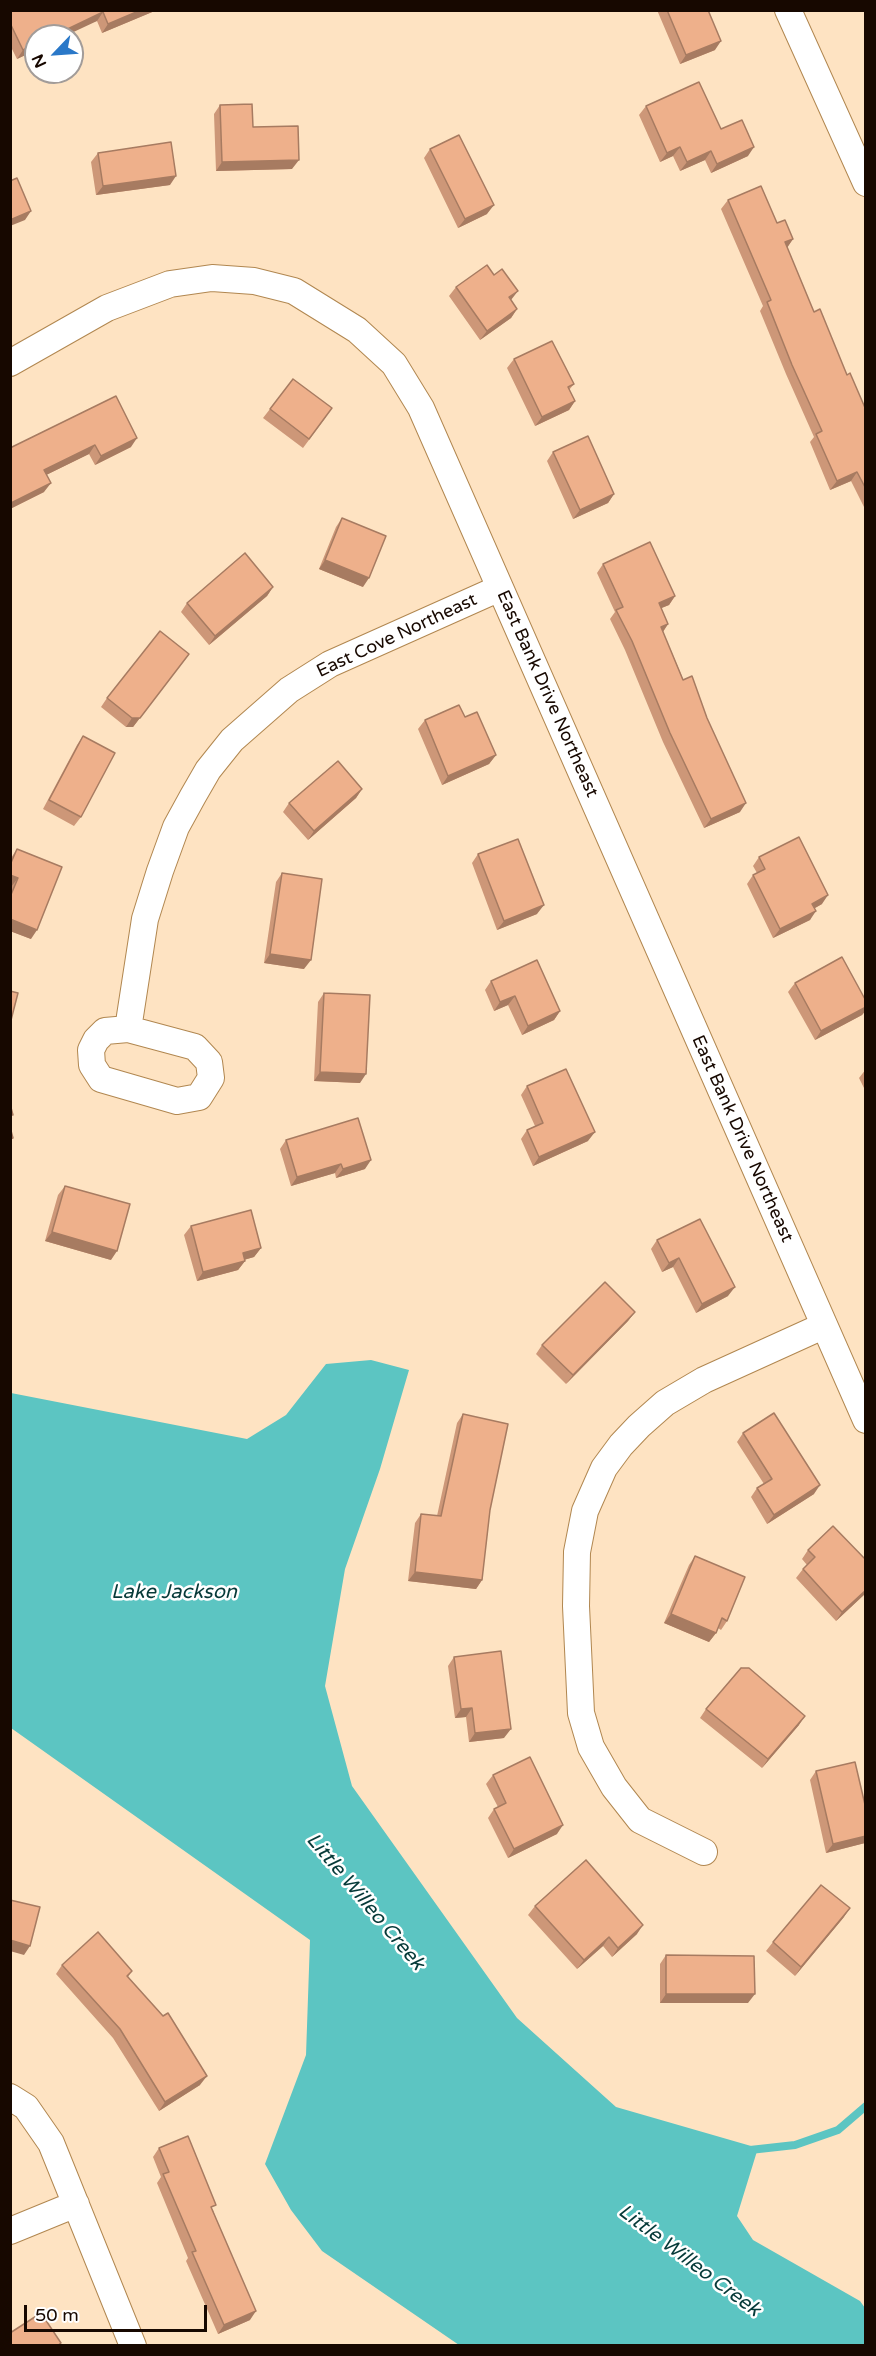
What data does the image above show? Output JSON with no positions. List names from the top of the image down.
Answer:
{
  "streets": {
    "street": ["East Cove Northeast", "East Bank Drive Northeast"]
  },
  "crossings": [
    ["East Cove Northeast", "East Bank Drive Northeast"]
  ],
  "water": ["Lake Jackson", "Little Willeo Creek"],
  "scale_bar": "50 m",
  "north": "bottom left"
}
